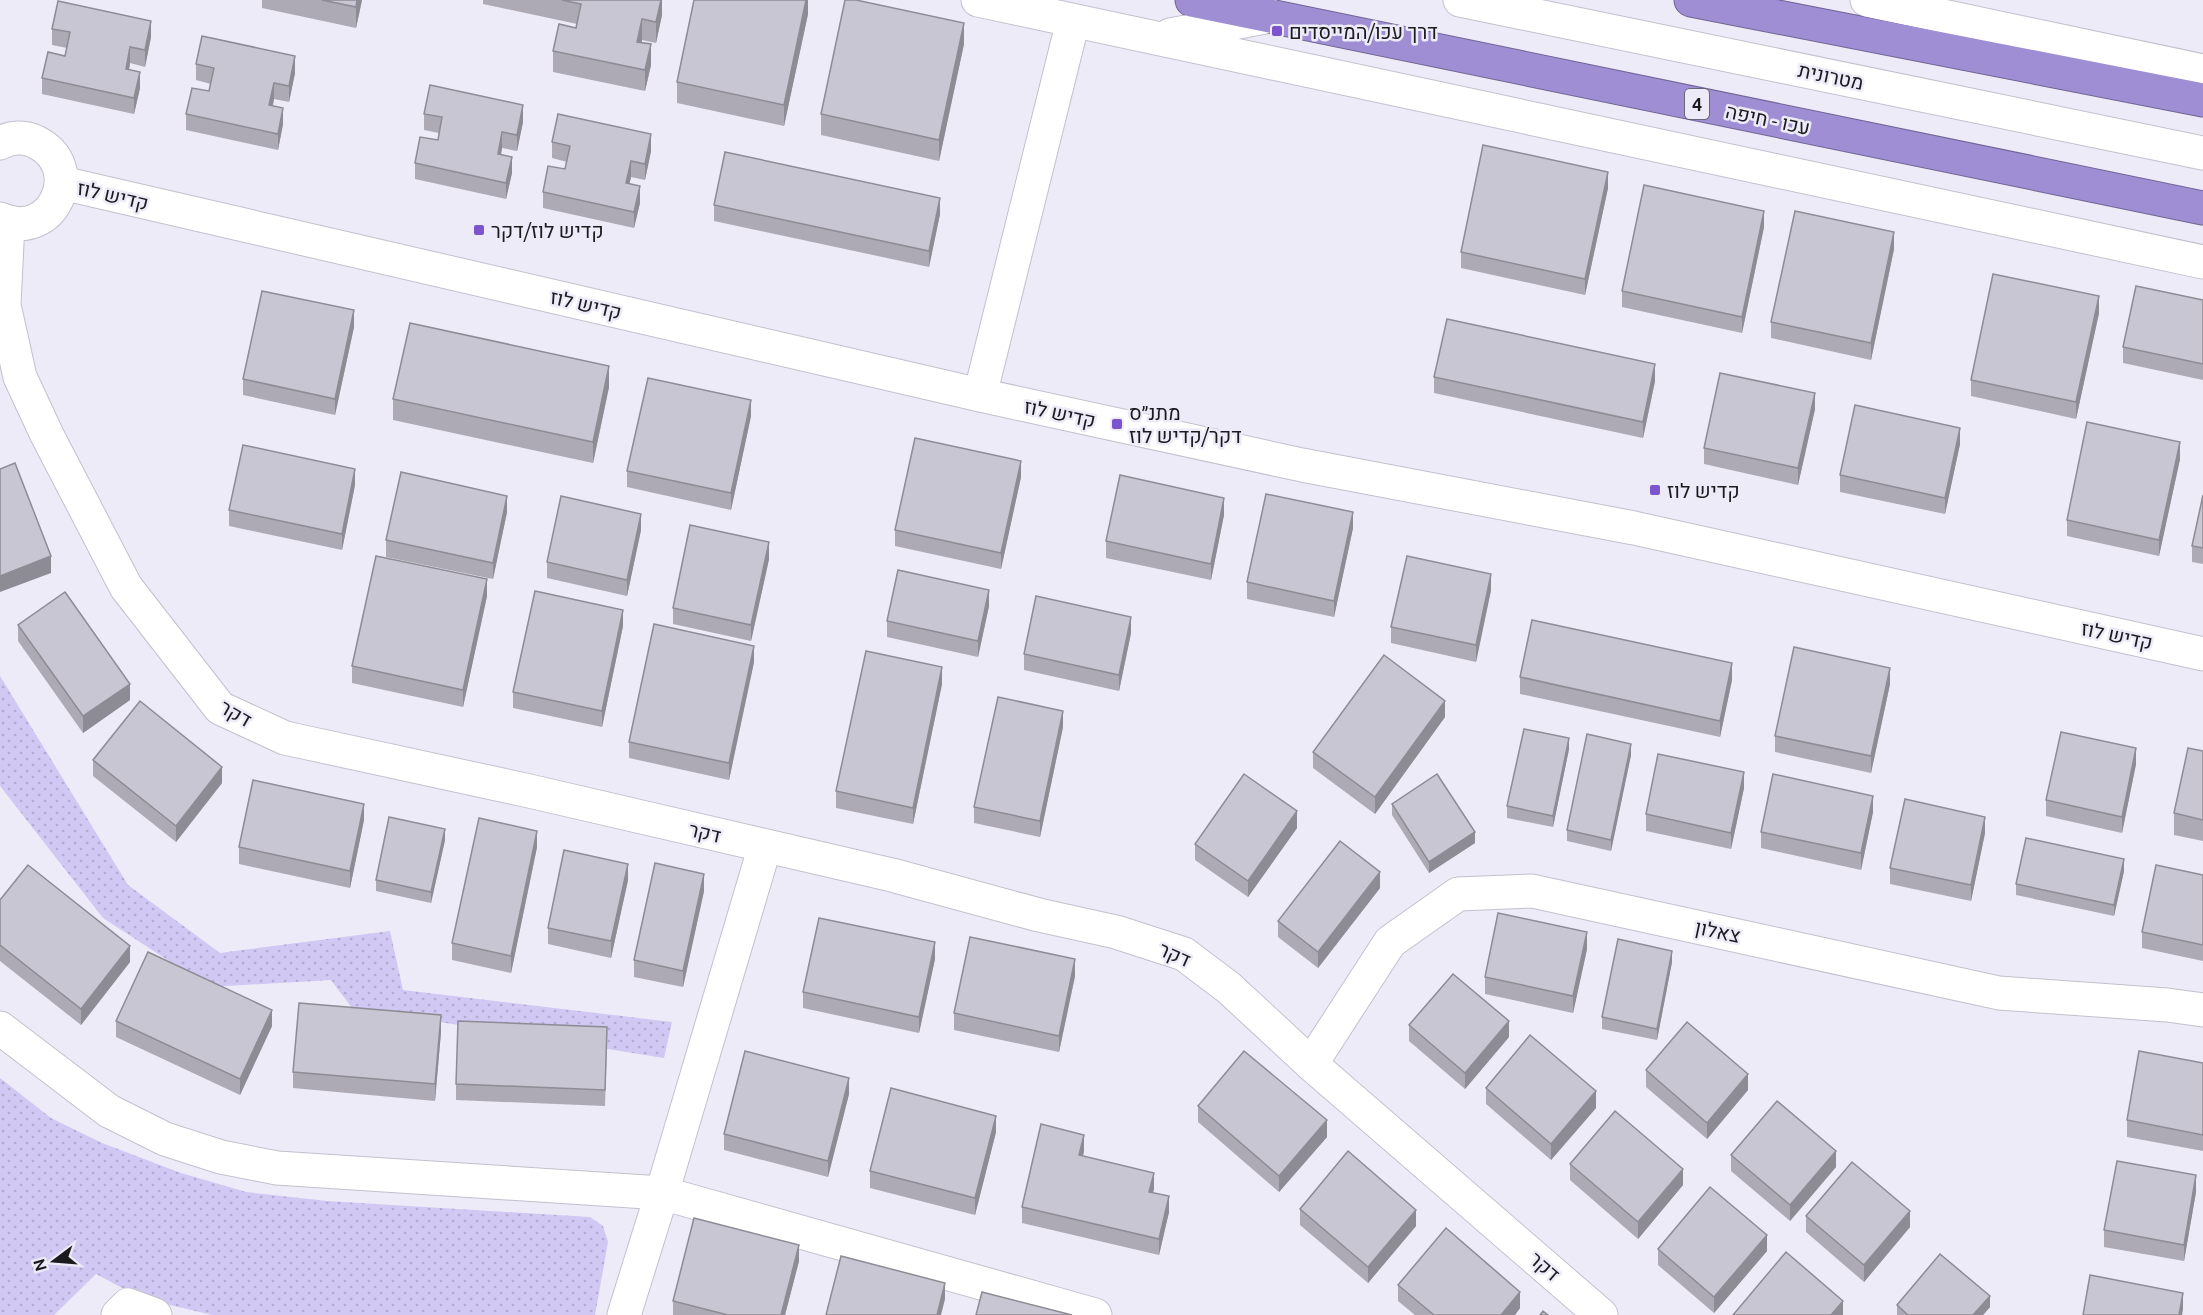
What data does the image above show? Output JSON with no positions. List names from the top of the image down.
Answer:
{
  "streets": {
    "highway": ["4", "עכו - חיפה"],
    "street": [
      "מטרונית",
      "קדיש לוז",
      "דקר",
      "צאלון"
    ]
  },
  "crossings": [
    ["דקר", "צאלון"]
  ],
  "places": {
    "transit": [
      "דרך עכו/המייסדים",
      "קדיש לוז/דקר",
      "מתנ״ס דקר/קדיש לוז",
      "קדיש לוז"
    ]
  },
  "north": "left"
}
